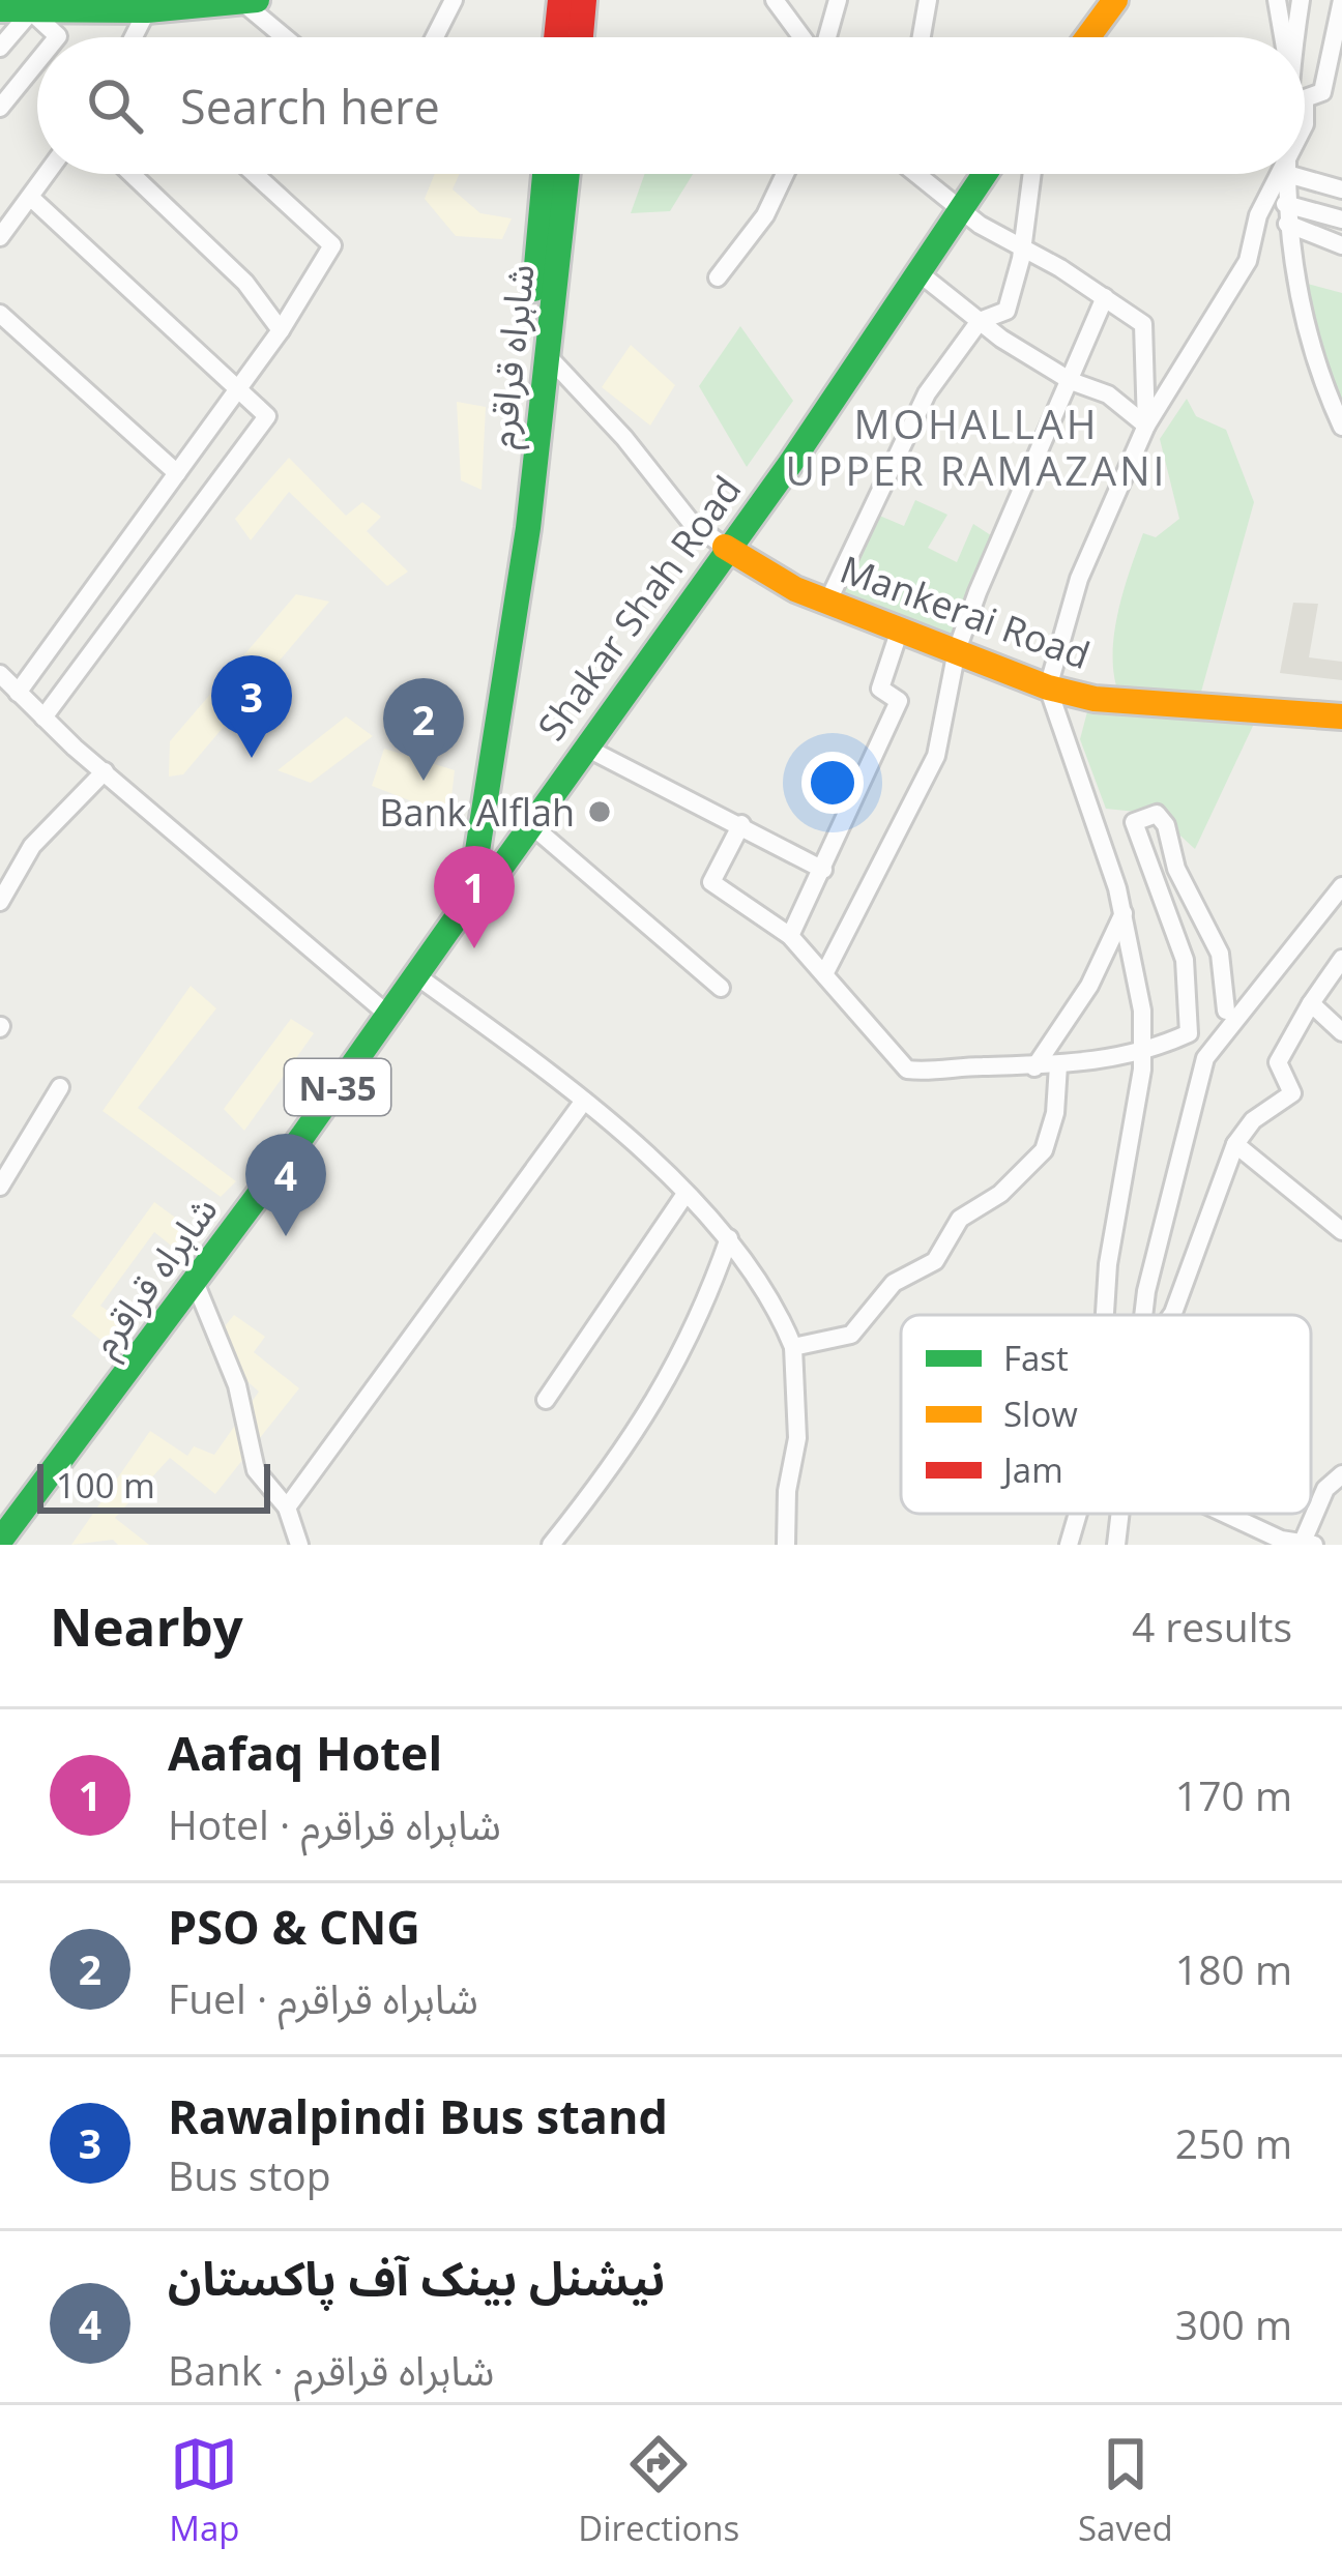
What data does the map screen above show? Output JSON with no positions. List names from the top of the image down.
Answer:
{
  "streets": {
    "main road": [
      "شاہراہ قراقرم",
      "Shakar Shah Road",
      "Mankerai Road",
      "N-35"
    ]
  },
  "crossings": [
    ["شاہراہ قراقرم", "Shakar Shah Road"],
    ["Shakar Shah Road", "Mankerai Road"]
  ],
  "districts": ["MOHALLAH UPPER RAMAZANI"],
  "places": ["Bank Alflah"],
  "legend": ["Fast", "Slow", "Jam"],
  "scale_bar": "100 m",
  "page": {
    "search": "Search here",
    "pins": [
      "3",
      "2",
      "1",
      "4"
    ],
    "scale": "100 m",
    "heading": ["Nearby", "4 results"],
    "list": [
      {
        "mark": "1",
        "name": "Aafaq Hotel",
        "note": "Hotel · شاہراہ قراقرم",
        "value": "170 m"
      },
      {
        "mark": "2",
        "name": "PSO & CNG",
        "note": "Fuel · شاہراہ قراقرم",
        "value": "180 m"
      },
      {
        "mark": "3",
        "name": "Rawalpindi Bus stand",
        "note": "Bus stop",
        "value": "250 m"
      },
      {
        "mark": "4",
        "name": "نیشنل بینک آف پاکستان",
        "note": "Bank · شاہراہ قراقرم",
        "value": "300 m"
      }
    ],
    "nav": ["Map", "Directions", "Saved"]
  }
}
